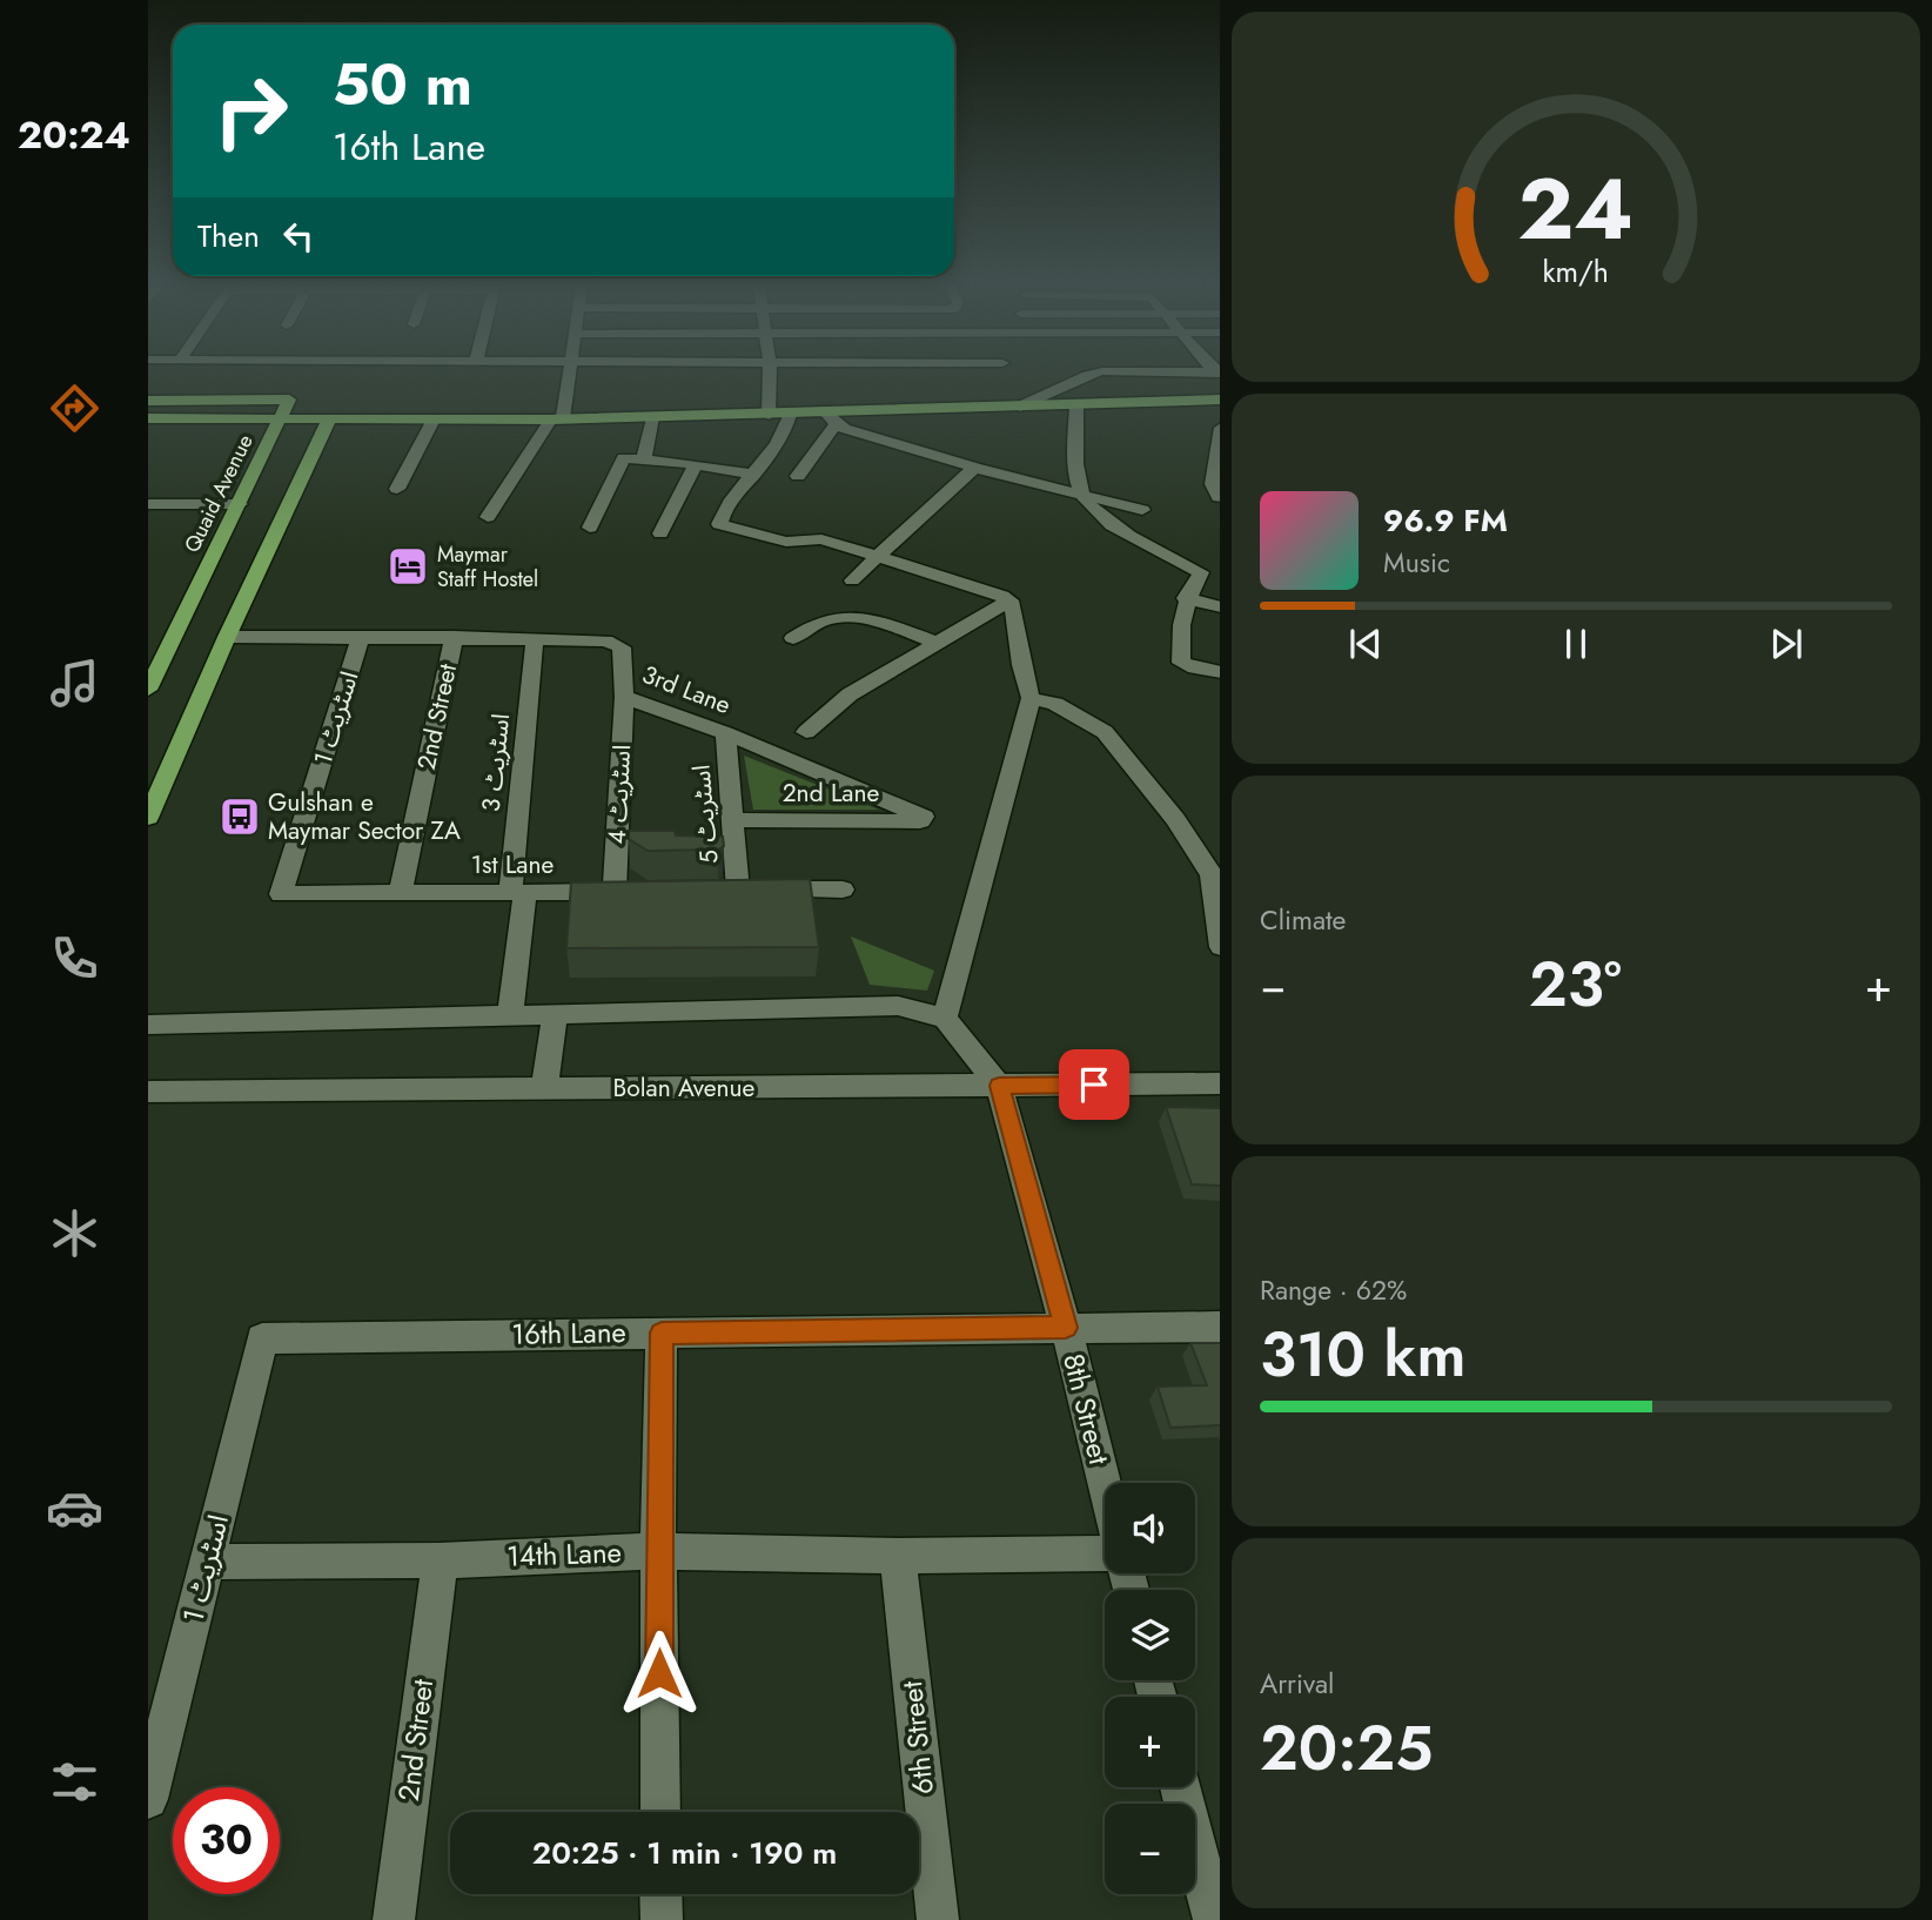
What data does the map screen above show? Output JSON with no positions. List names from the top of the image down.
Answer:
{
  "streets": {
    "main road": ["Quaid Avenue"],
    "street": [
      "3rd Lane",
      "2nd Street",
      "اسٹریٹ 1",
      "اسٹریٹ 3",
      "2nd Lane",
      "اسٹریٹ 4",
      "اسٹریٹ 5",
      "1st Lane",
      "Bolan Avenue",
      "16th Lane",
      "8th Street",
      "14th Lane",
      "6th Street"
    ]
  },
  "crossings": [
    ["3rd Lane", "2nd Street"],
    ["3rd Lane", "اسٹریٹ 1"],
    ["3rd Lane", "اسٹریٹ 3"],
    ["3rd Lane", "2nd Lane"],
    ["3rd Lane", "اسٹریٹ 4"],
    ["3rd Lane", "اسٹریٹ 5"],
    ["2nd Street", "1st Lane"],
    ["2nd Street", "14th Lane"],
    ["اسٹریٹ 1", "1st Lane"],
    ["اسٹریٹ 1", "16th Lane"],
    ["اسٹریٹ 1", "14th Lane"],
    ["اسٹریٹ 3", "1st Lane"],
    ["2nd Lane", "اسٹریٹ 5"],
    ["اسٹریٹ 4", "1st Lane"],
    ["Bolan Avenue", "8th Street"],
    ["16th Lane", "8th Street"],
    ["14th Lane", "6th Street"]
  ],
  "places": {
    "hotel": ["Maymar Staff Hostel"],
    "bus stop": ["Gulshan e Maymar Sector ZA"]
  },
  "page": {
    "tabs": "20:24",
    "turn": ["50 m", "16th Lane"],
    "then": "Then",
    "song": ["96.9 FM", "Music"],
    "tile": [
      "Climate",
      ["Range · 62%", "310 km"],
      ["Arrival", "20:25"]
    ],
    "heat": ["−", "23°", "+"],
    "map_buttons": ["+", "−"],
    "limit": "30",
    "trip": "20:25 · 1 min · 190 m",
    "gauge": ["24", "km/h"]
  }
}
